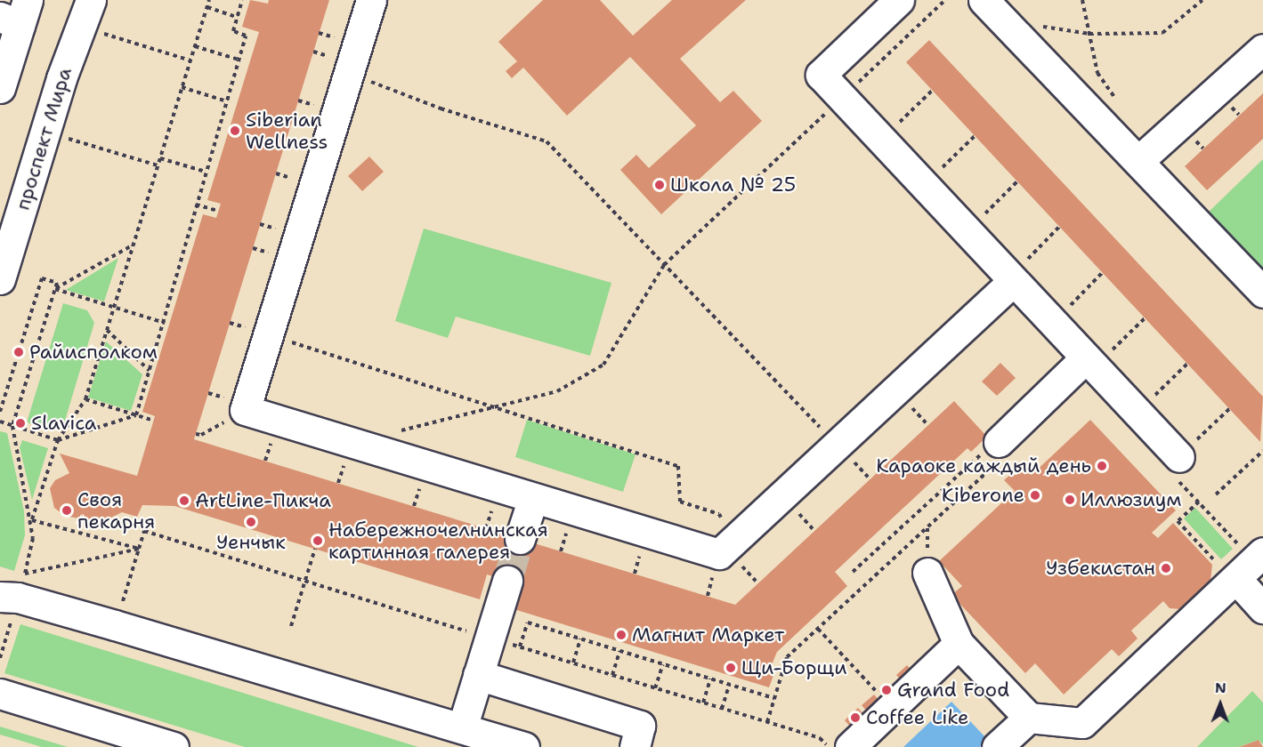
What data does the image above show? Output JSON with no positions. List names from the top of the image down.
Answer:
{
  "streets": {
    "main road": ["проспект Мира"]
  },
  "places": [
    "Siberian Wellness",
    "Школа № 25",
    "Райисполком",
    "Slavica",
    "Караоке каждый день",
    "Kiberone",
    "Иллюзиум",
    "ArtLine-Пикча",
    "Своя пекарня",
    "Уенчык",
    "Набережночелнинская картинная галерея",
    "Узбекистан",
    "Магнит Маркет",
    "Щи-Борщи",
    "Grand Food",
    "Coffee Like"
  ],
  "north": "top"
}
